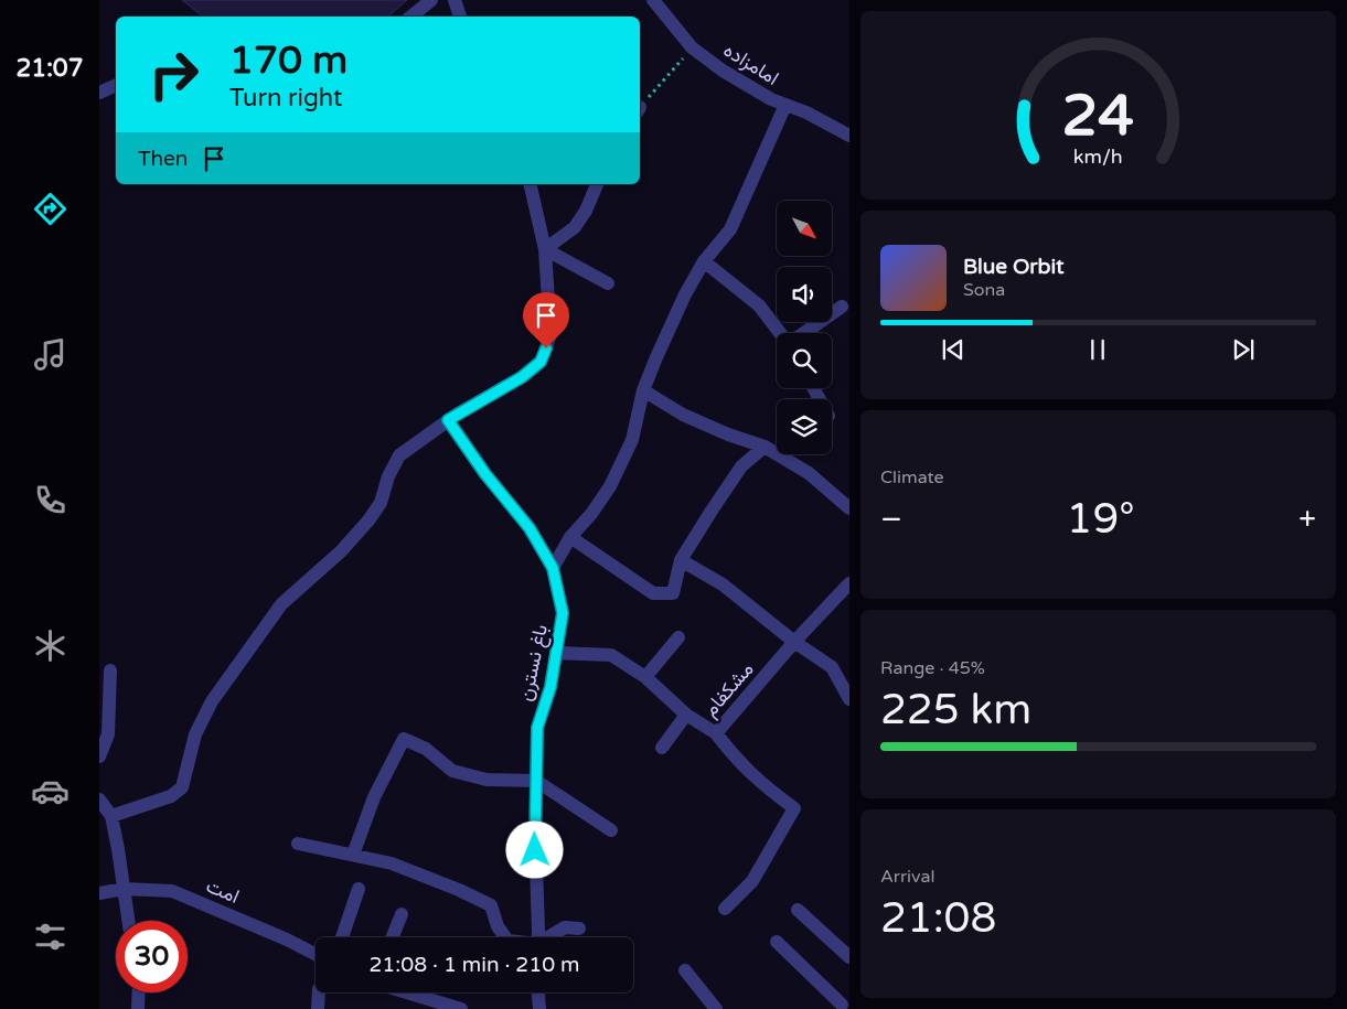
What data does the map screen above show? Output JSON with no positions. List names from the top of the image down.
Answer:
{
  "streets": {
    "street": [
      "امامزاده",
      "باغ نسترن",
      "مشکفام",
      "امت"
    ]
  },
  "crossings": [
    ["باغ نسترن", "مشکفام"]
  ],
  "north": "bottom right",
  "page": {
    "tabs": "21:07",
    "turn": ["170 m", "Turn right"],
    "then": "Then",
    "song": ["Blue Orbit", "Sona"],
    "tile": [
      "Climate",
      ["Range · 45%", "225 km"],
      ["Arrival", "21:08"]
    ],
    "heat": ["−", "19°", "+"],
    "limit": "30",
    "trip": "21:08 · 1 min · 210 m",
    "gauge": ["24", "km/h"]
  }
}
